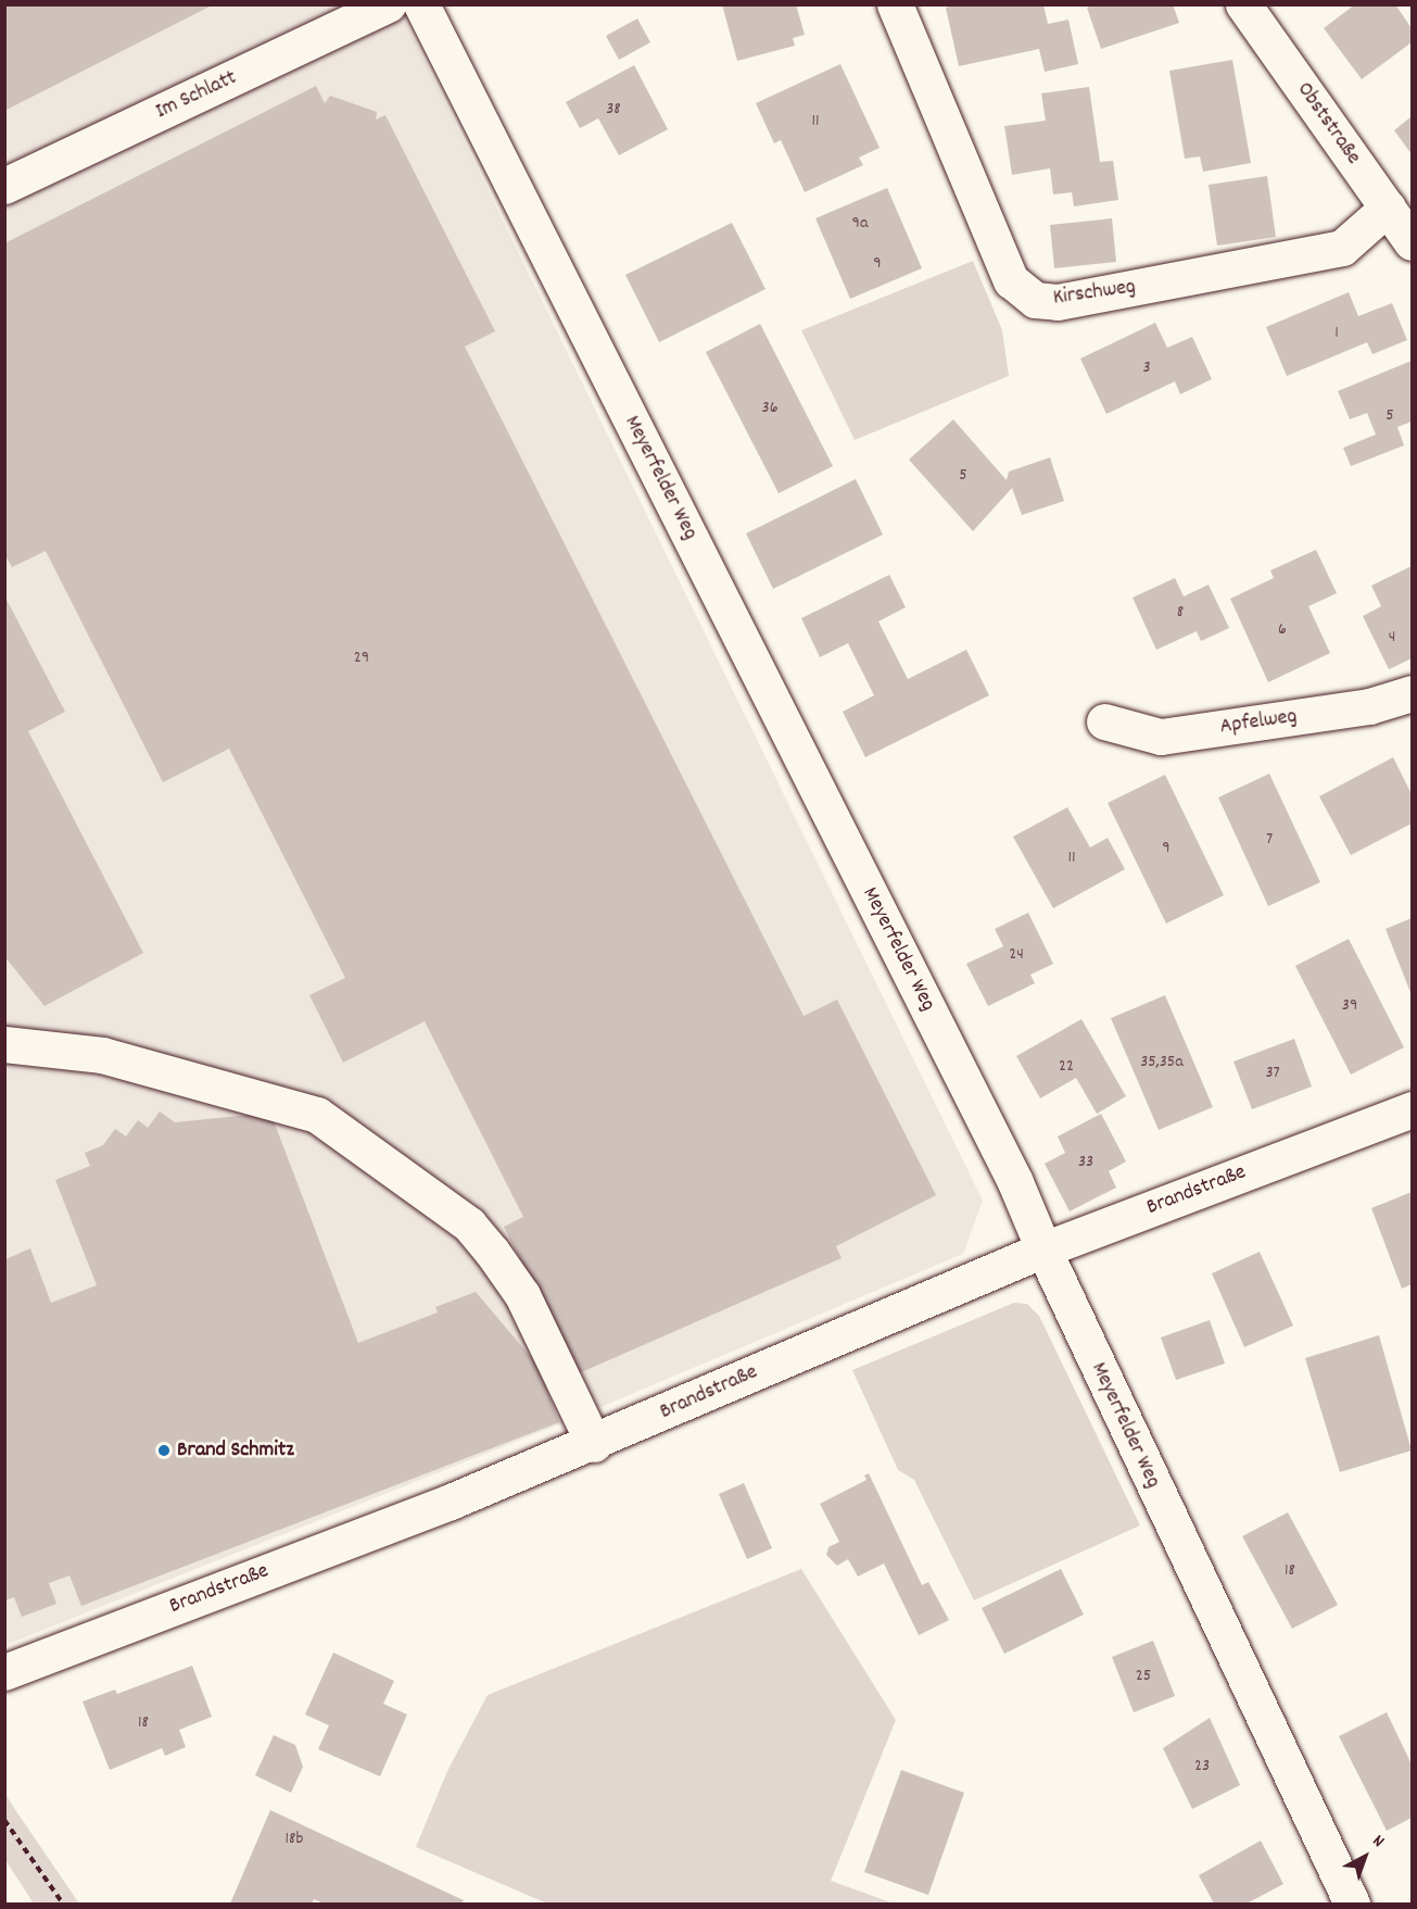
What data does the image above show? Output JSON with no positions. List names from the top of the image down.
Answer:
{
  "streets": {
    "street": [
      "Im Schlatt",
      "Obststraße",
      "Kirschweg",
      "Meyerfelder Weg",
      "Apfelweg",
      "Brandstraße"
    ]
  },
  "crossings": [
    ["Obststraße", "Kirschweg"],
    ["Meyerfelder Weg", "Brandstraße"]
  ],
  "places": ["Brand Schmitz"],
  "house_numbers": [
    "38",
    "11",
    "9a",
    "9",
    "1",
    "3",
    "36",
    "5",
    "5",
    "8",
    "6",
    "4",
    "29",
    "7",
    "9",
    "11",
    "24",
    "39",
    "35,35a",
    "22",
    "37",
    "33",
    "18",
    "25",
    "18",
    "23",
    "18b"
  ],
  "north": "top right"
}
